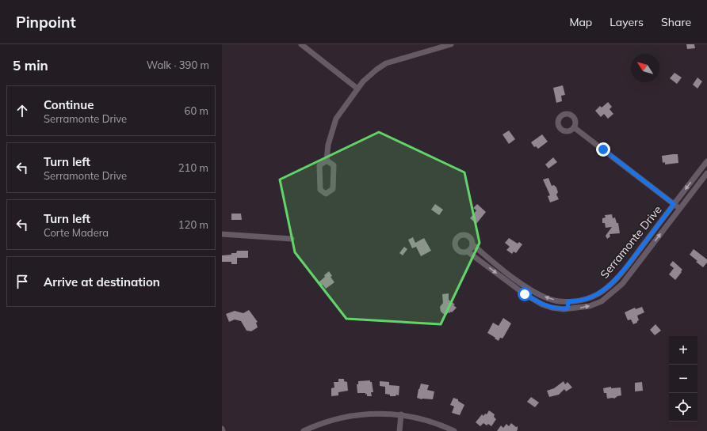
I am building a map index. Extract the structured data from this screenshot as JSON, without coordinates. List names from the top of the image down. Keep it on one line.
{"streets":{"street":["Serramonte Drive"]},"north":"top left","page":{"header":"Pinpoint","nav":["Map","Layers","Share"],"heading":["5 min","Walk · 390 m"],"list":[["Continue","Serramonte Drive","60 m"],["Turn left","Serramonte Drive","210 m"],["Turn left","Corte Madera","120 m"],"Arrive at destination"],"map_buttons":["+","−"]}}
